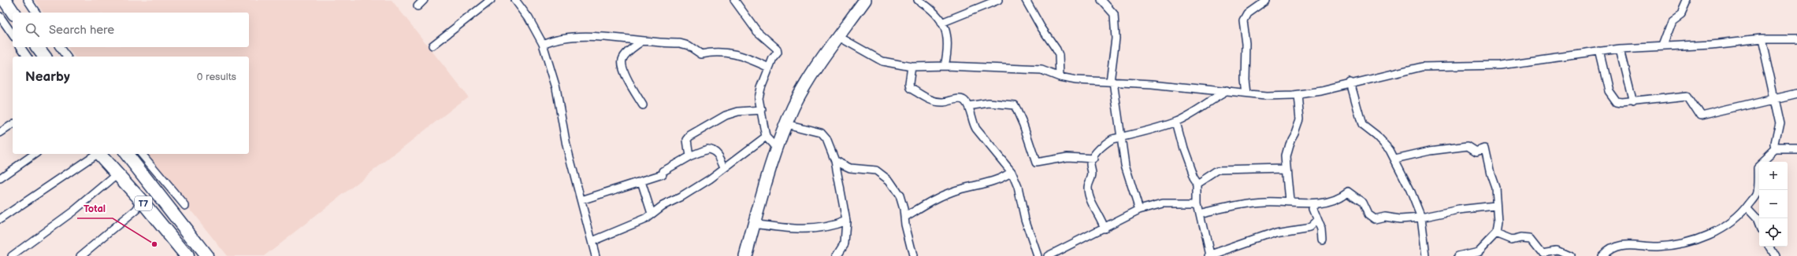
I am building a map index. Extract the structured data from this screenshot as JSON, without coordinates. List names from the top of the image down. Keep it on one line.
{"streets":{"highway":["T7"]},"places":["Total"],"page":{"search":"Search here","heading":["Nearby","0 results"],"map_buttons":["+","−"]}}
